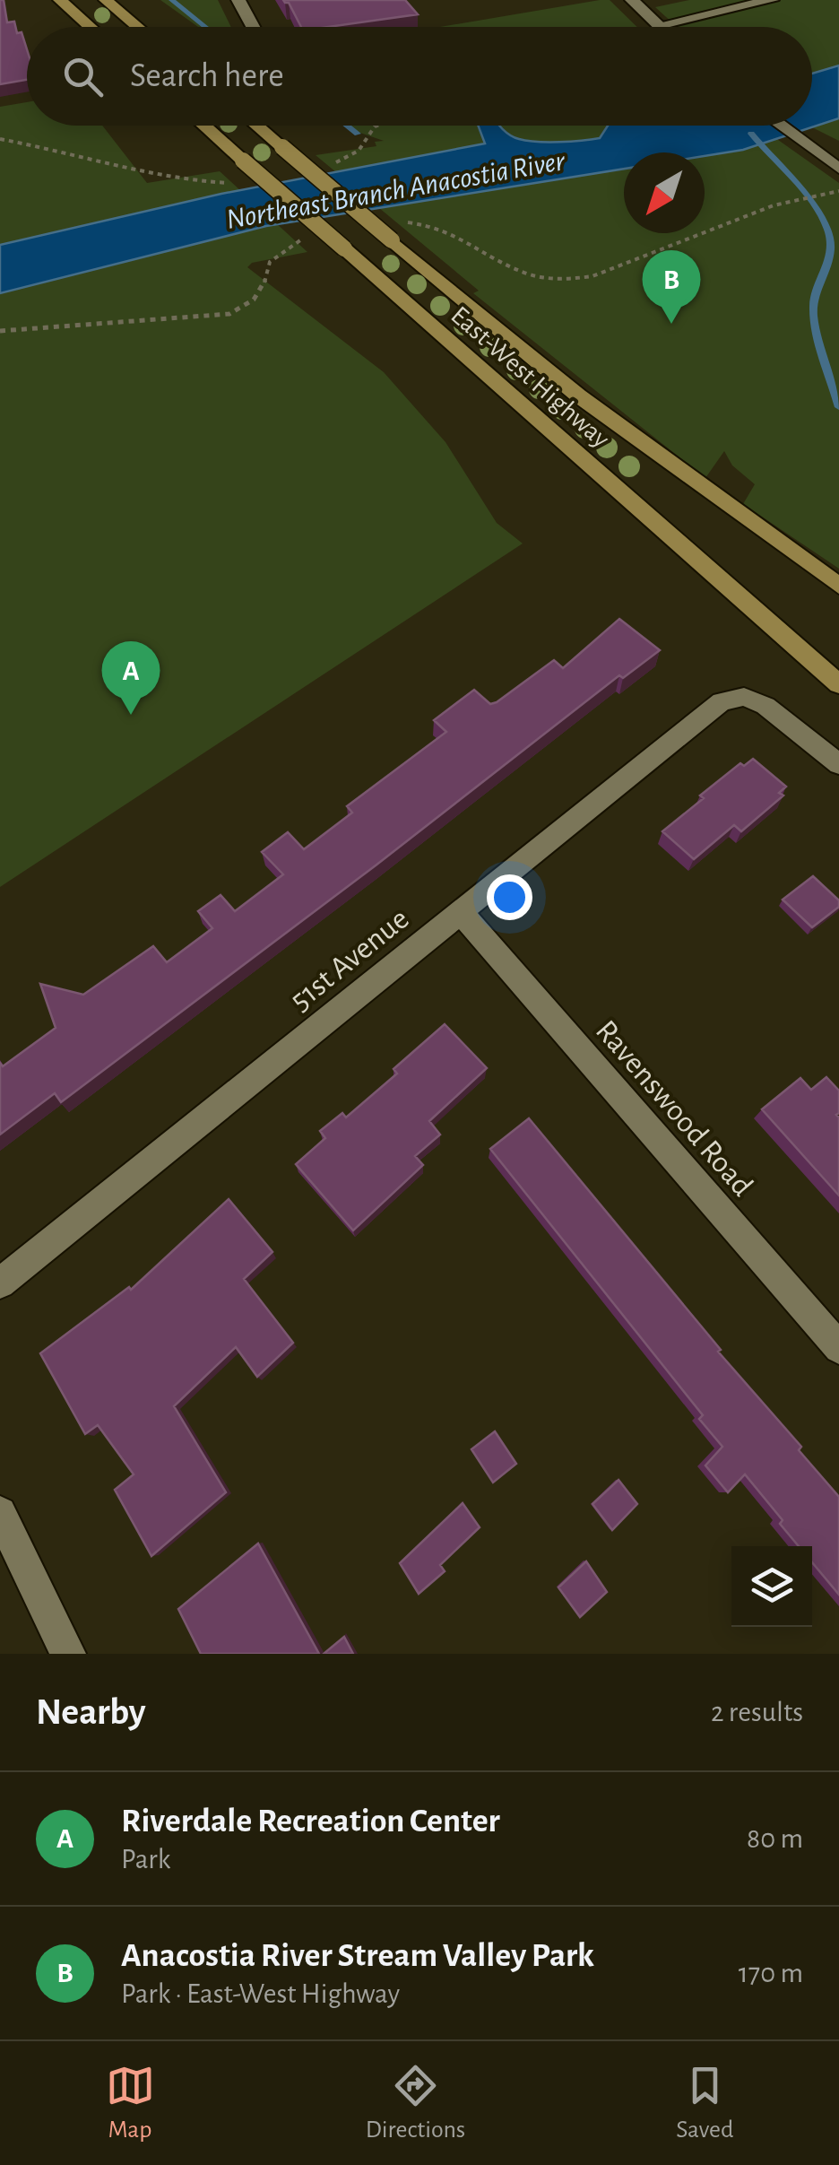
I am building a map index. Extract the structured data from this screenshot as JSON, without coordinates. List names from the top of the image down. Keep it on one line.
{"streets":{"main road":["East-West Highway"],"street":["51st Avenue","Ravenswood Road"]},"crossings":[["51st Avenue","Ravenswood Road"]],"water":["Northeast Branch Anacostia River"],"north":"bottom left","page":{"search":"Search here","pins":["B","A"],"heading":["Nearby","2 results"],"list":[{"mark":"A","name":"Riverdale Recreation Center","note":"Park","value":"80 m"},{"mark":"B","name":"Anacostia River Stream Valley Park","note":"Park · East-West Highway","value":"170 m"}],"nav":["Map","Directions","Saved"]}}
